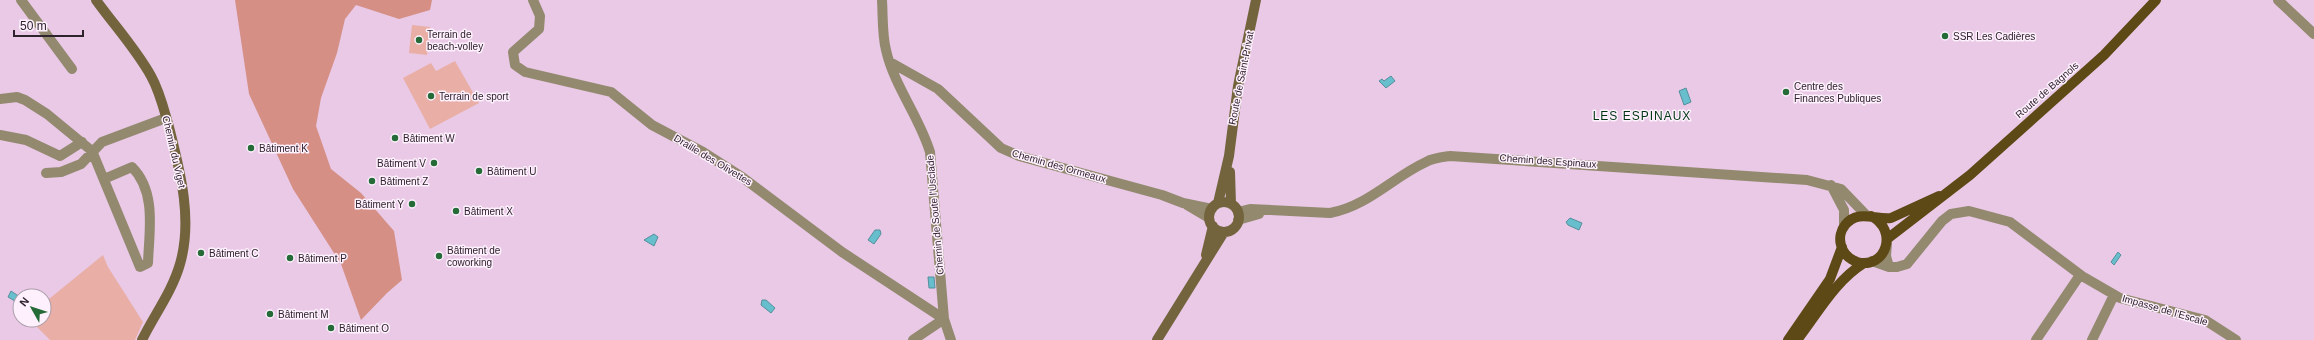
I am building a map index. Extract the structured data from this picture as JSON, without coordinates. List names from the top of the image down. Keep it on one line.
{"streets":{"main road":["Route de Bagnols"],"street":["Route de Saint-Privat","Chemin du Viget","Draille des Olivettes","Chemin des Espinaux","Chemin des Ormeaux","Chemin de Soute l'Usclade","Impasse de l'Escale"]},"crossings":[["Route de Saint-Privat","Chemin des Espinaux"],["Route de Saint-Privat","Chemin des Ormeaux"],["Draille des Olivettes","Chemin de Soute l'Usclade"],["Chemin des Espinaux","Impasse de l'Escale"],["Chemin des Ormeaux","Chemin de Soute l'Usclade"]],"districts":["LES ESPINAUX"],"places":["SSR Les Cadières","Terrain de beach-volley","Centre des Finances Publiques","Terrain de sport","Bâtiment W","Bâtiment K","Bâtiment V","Bâtiment U","Bâtiment Z","Bâtiment Y","Bâtiment X","Bâtiment C","Bâtiment de coworking","Bâtiment P","Bâtiment M","Bâtiment O"],"scale_bar":"50 m","north":"top left"}
